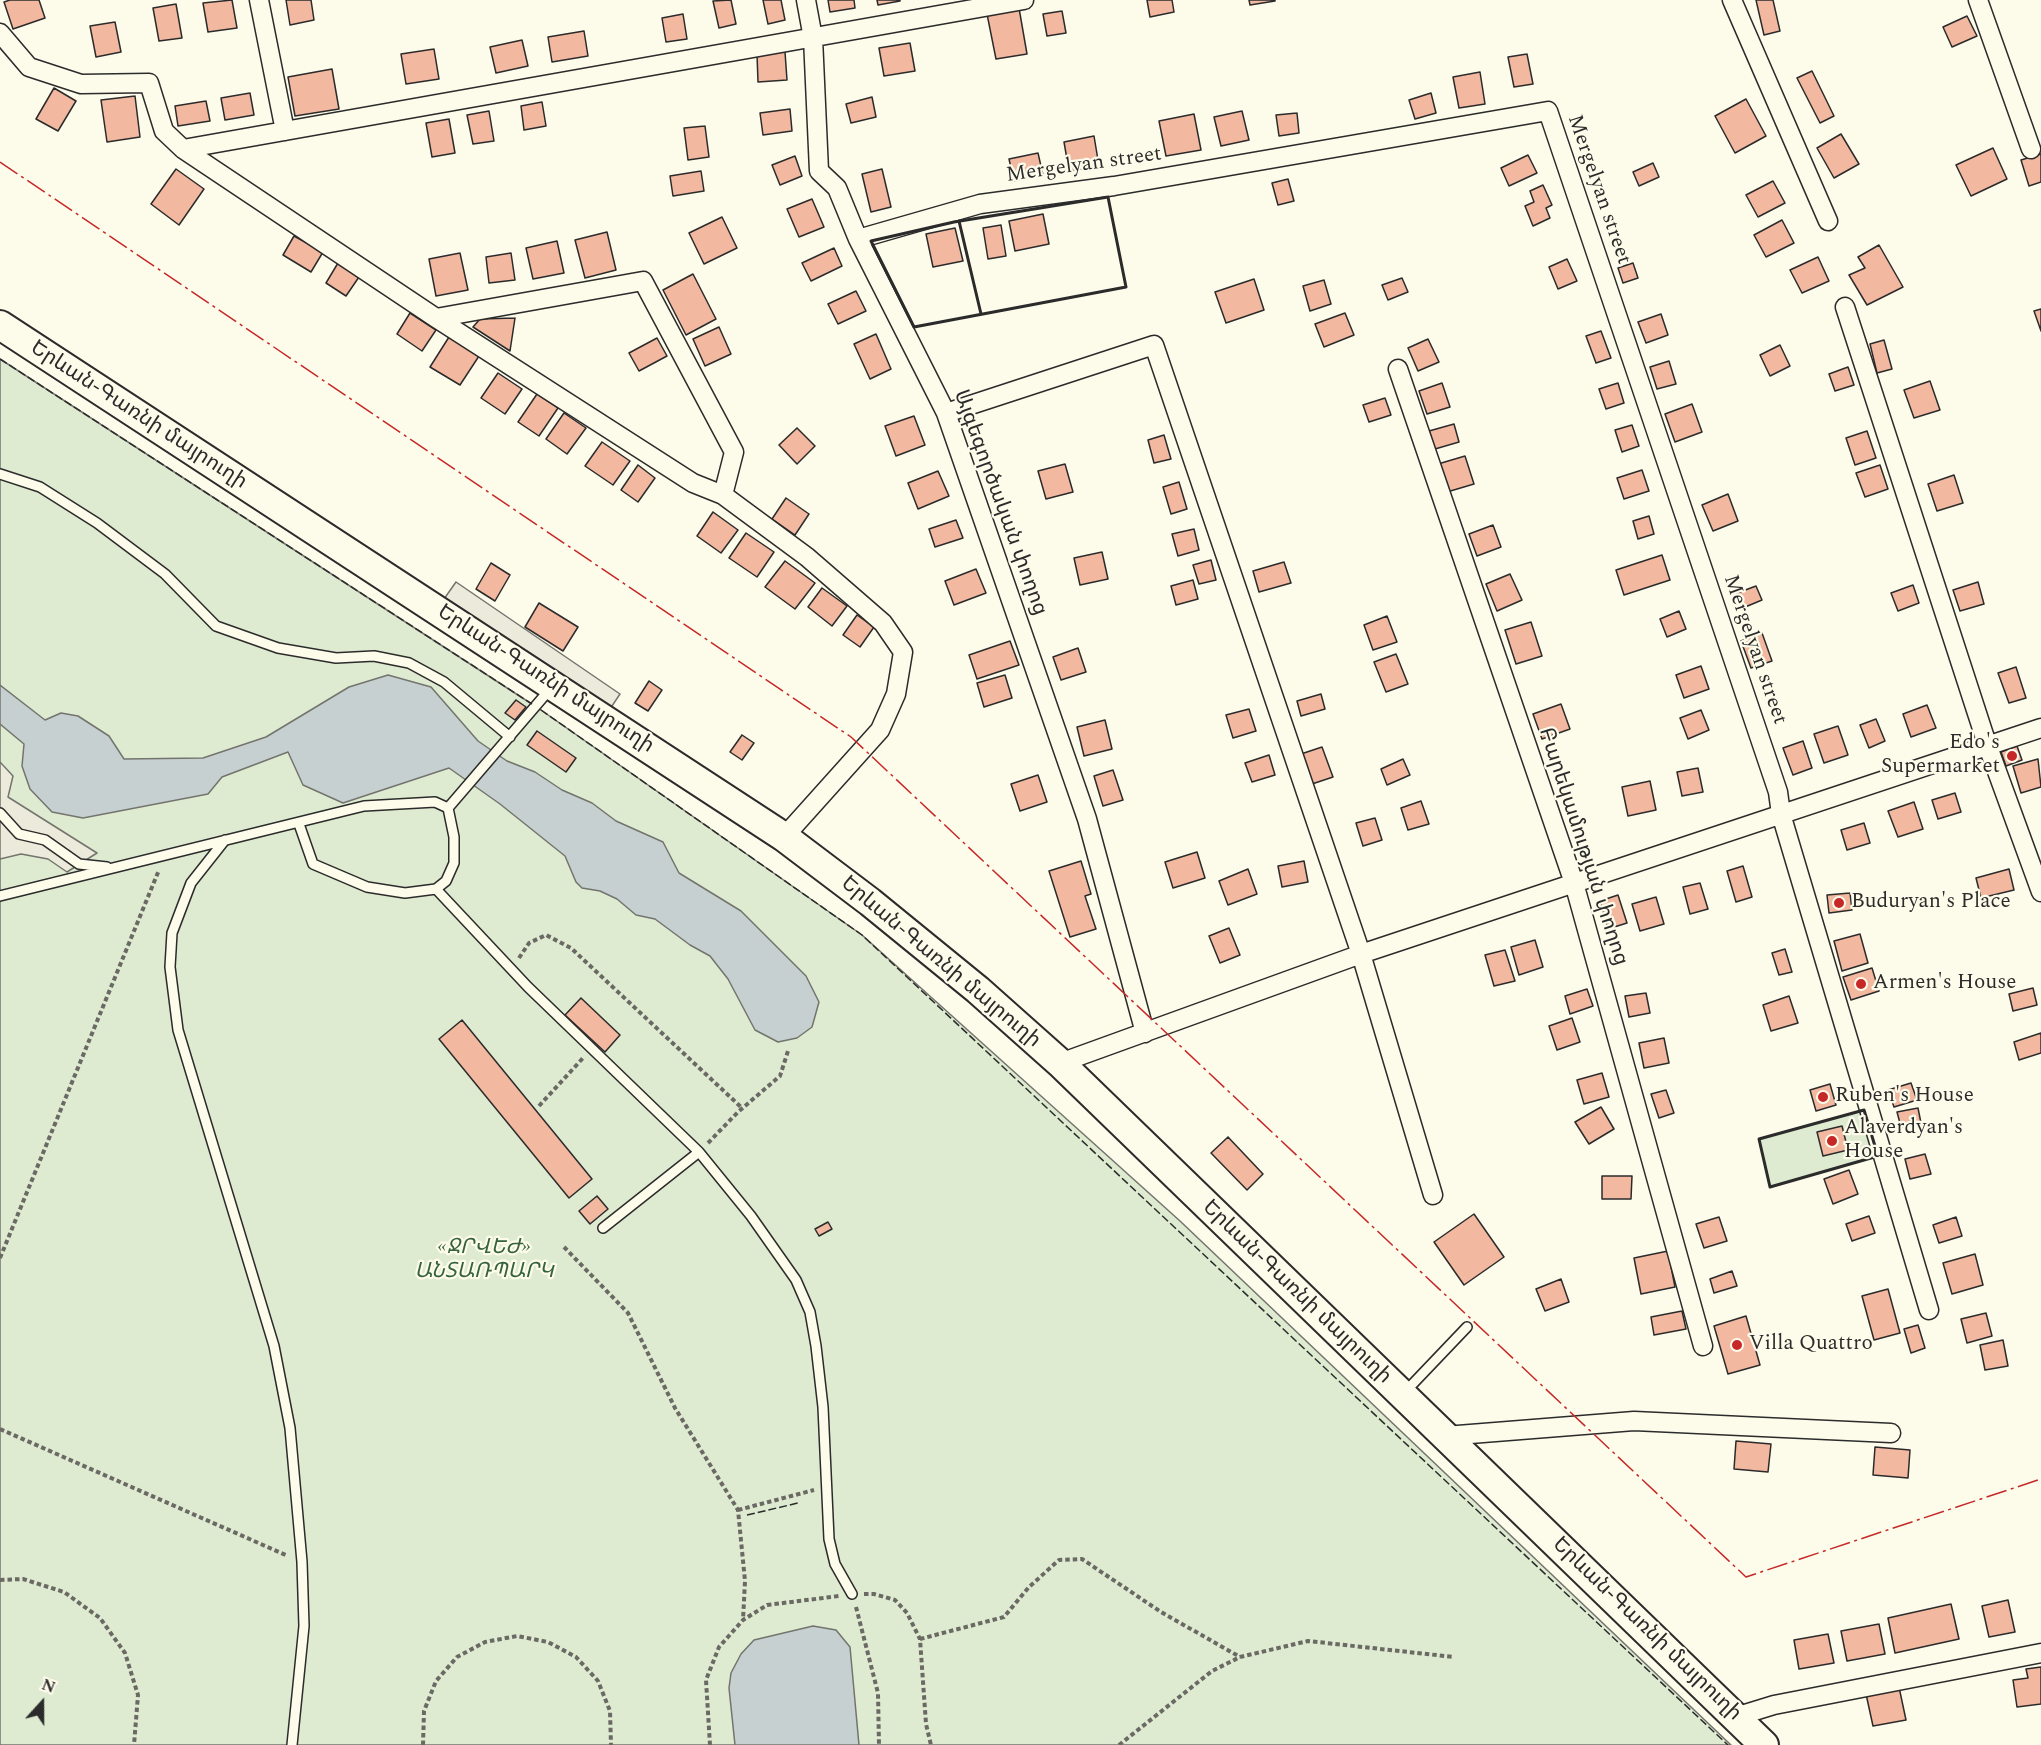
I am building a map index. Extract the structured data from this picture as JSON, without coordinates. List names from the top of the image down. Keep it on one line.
{"streets":{"main road":["Երևան-Գառնի մայրուղի"],"street":["Mergelyan street","Այգեգործական փողոց","Բարեկամության փողոց"]},"crossings":[["Mergelyan street","Այգեգործական փողոց"]],"parks":["«ՋՐՎԵԺ» ԱՆՏԱՌՊԱՐԿ"],"places":["Edo's Supermarket","Buduryan's Place","Armen's House","Ruben's House","Alaverdyan's House","Villa Quattro"],"north":"top"}
